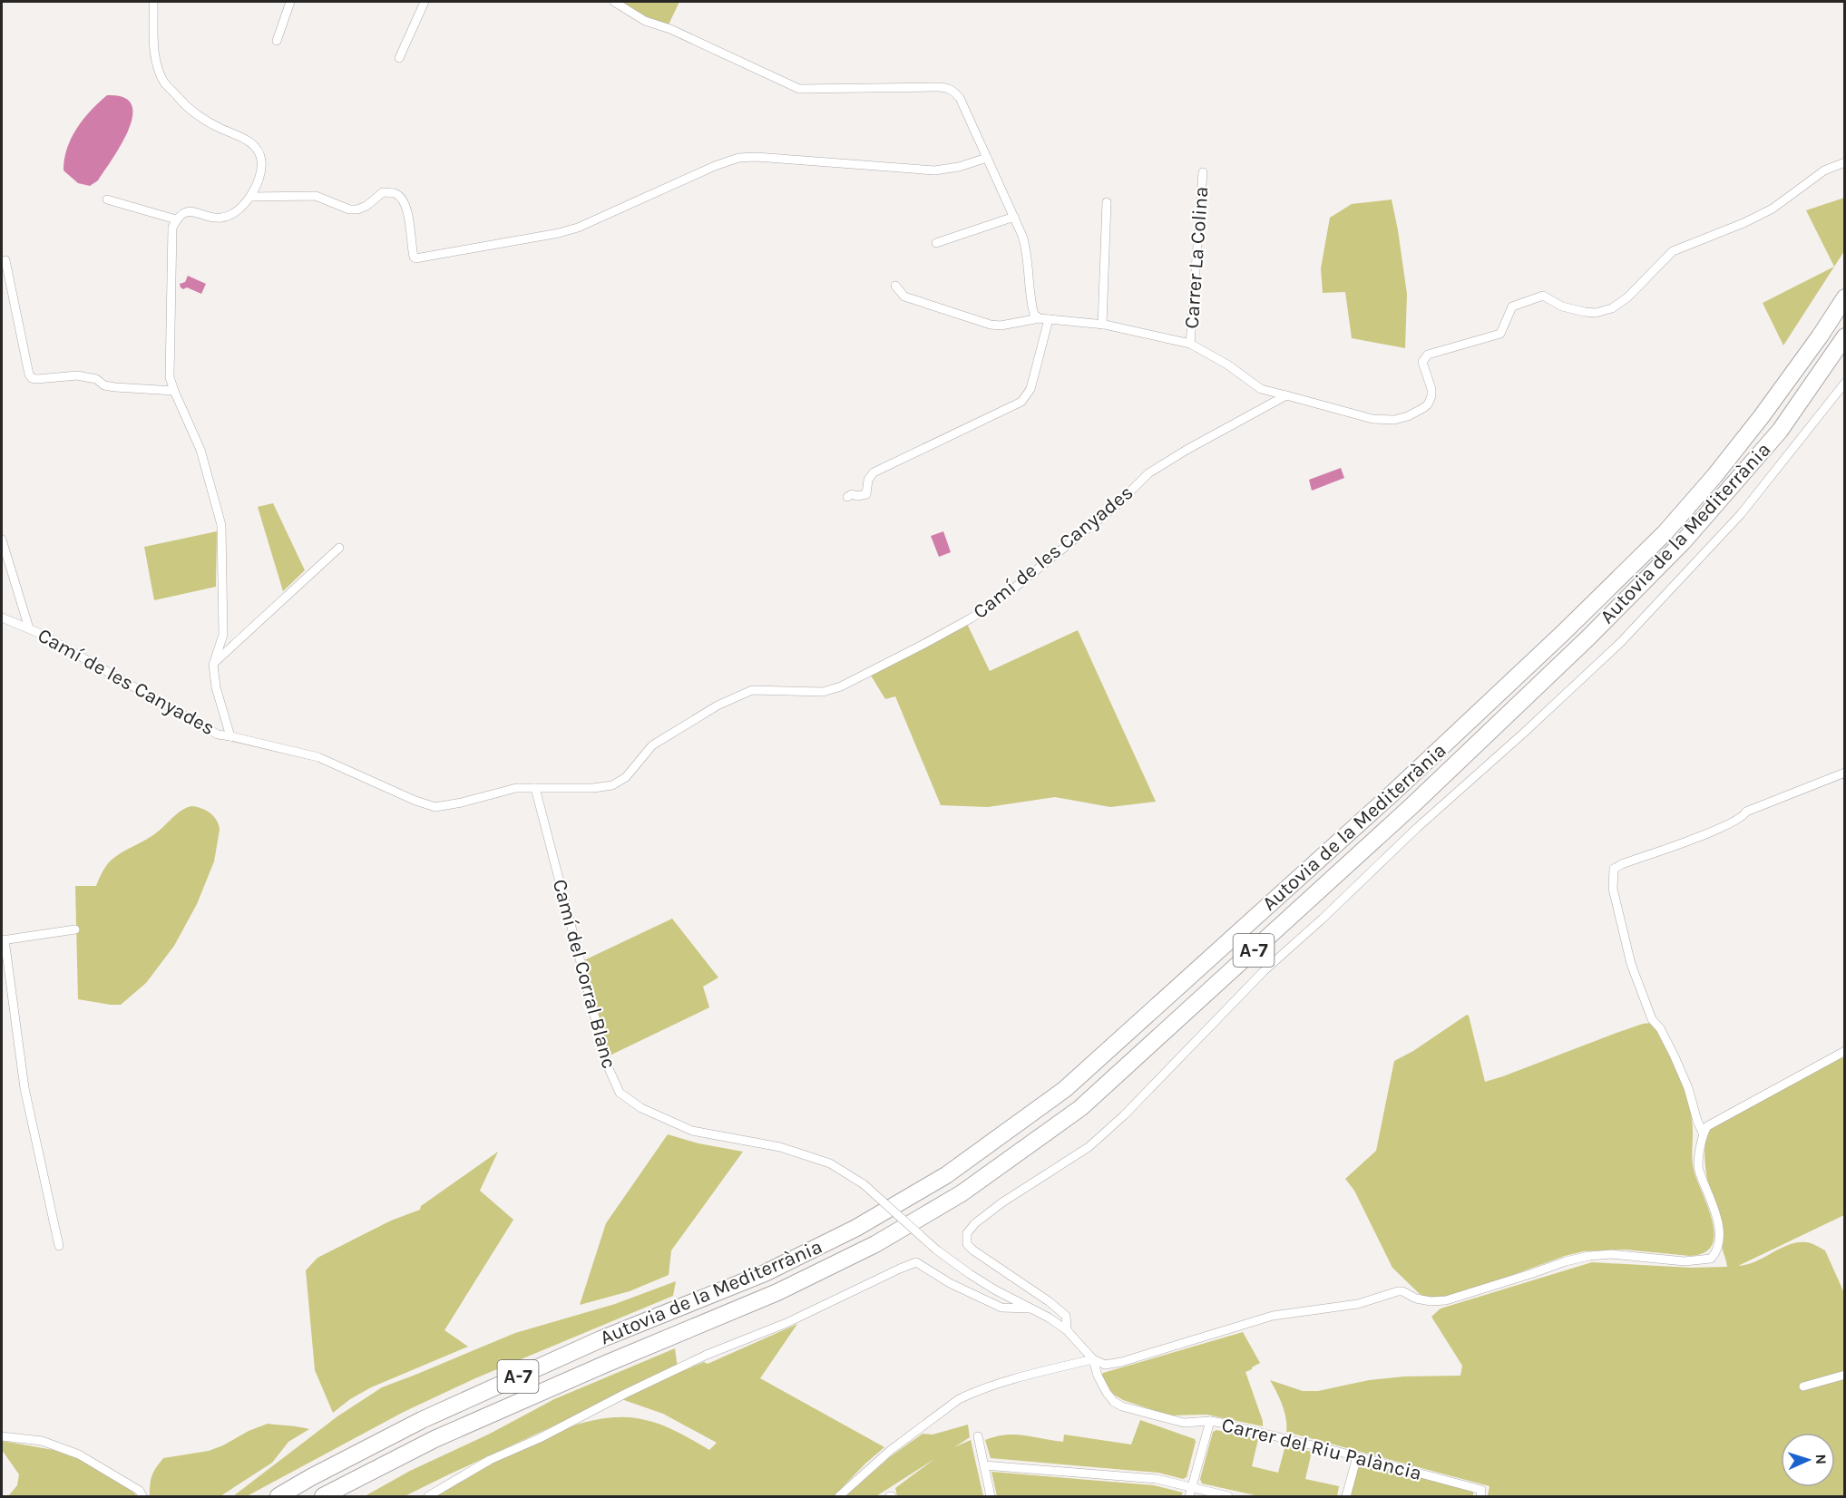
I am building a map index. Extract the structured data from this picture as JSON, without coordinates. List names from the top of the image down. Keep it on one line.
{"streets":{"highway":["Autovia de la Mediterrània","A-7"],"street":["Carrer La Colina","Camí de les Canyades","Camí del Corral Blanc","Carrer del Riu Palància"]},"crossings":[["Camí de les Canyades","Camí del Corral Blanc"]],"north":"right"}
